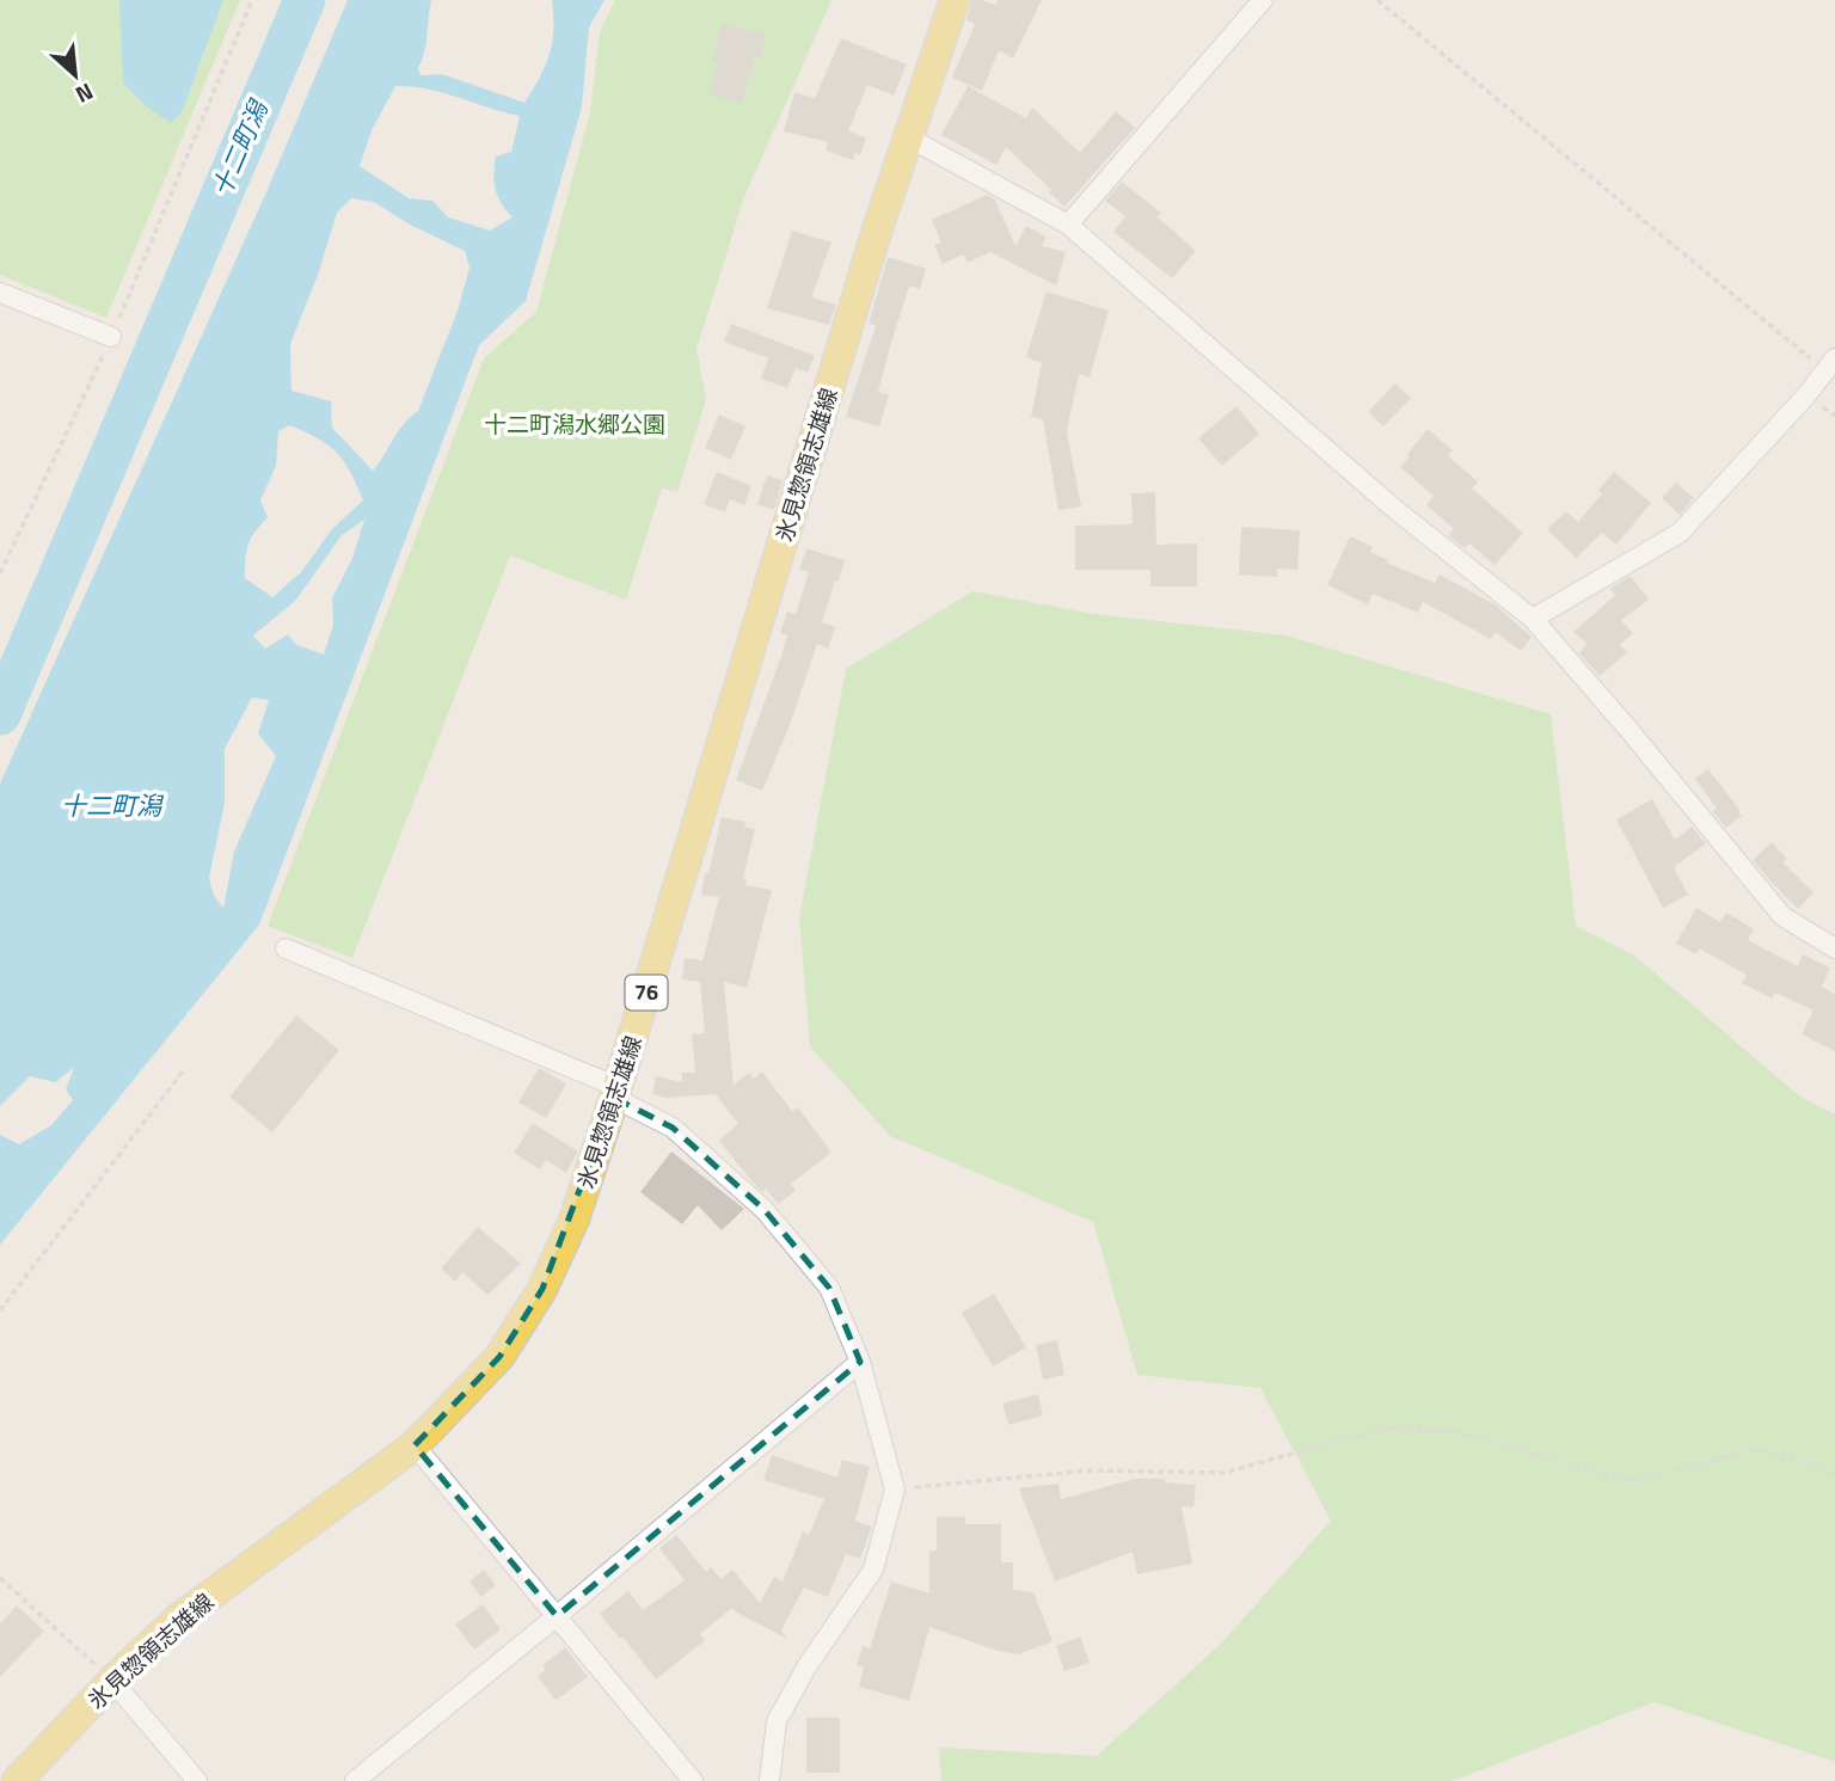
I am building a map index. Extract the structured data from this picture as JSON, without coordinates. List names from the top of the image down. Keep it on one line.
{"streets":{"main road":["氷見惣領志雄線","76"]},"water":["十二町潟"],"parks":["十二町潟水郷公園"],"north":"bottom right"}
